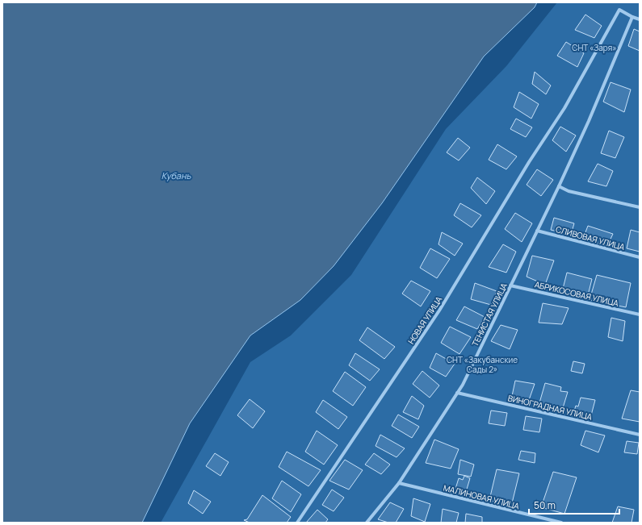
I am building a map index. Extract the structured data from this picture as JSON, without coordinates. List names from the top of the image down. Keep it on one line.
{"streets":{"street":["СЛИВОВАЯ УЛИЦА","АБРИКОСОВАЯ УЛИЦА","ТЕНИСТАЯ УЛИЦА","НОВАЯ УЛИЦА","ВИНОГРАДНАЯ УЛИЦА","МАЛИНОВАЯ УЛИЦА"]},"crossings":[["СЛИВОВАЯ УЛИЦА","ТЕНИСТАЯ УЛИЦА"],["АБРИКОСОВАЯ УЛИЦА","ТЕНИСТАЯ УЛИЦА"],["ТЕНИСТАЯ УЛИЦА","НОВАЯ УЛИЦА"],["ТЕНИСТАЯ УЛИЦА","ВИНОГРАДНАЯ УЛИЦА"],["ТЕНИСТАЯ УЛИЦА","МАЛИНОВАЯ УЛИЦА"]],"water":["Кубань"],"parks":["СНТ «Заря»","СНТ «Закубанские Сады 2»"],"scale_bar":"50 m"}
